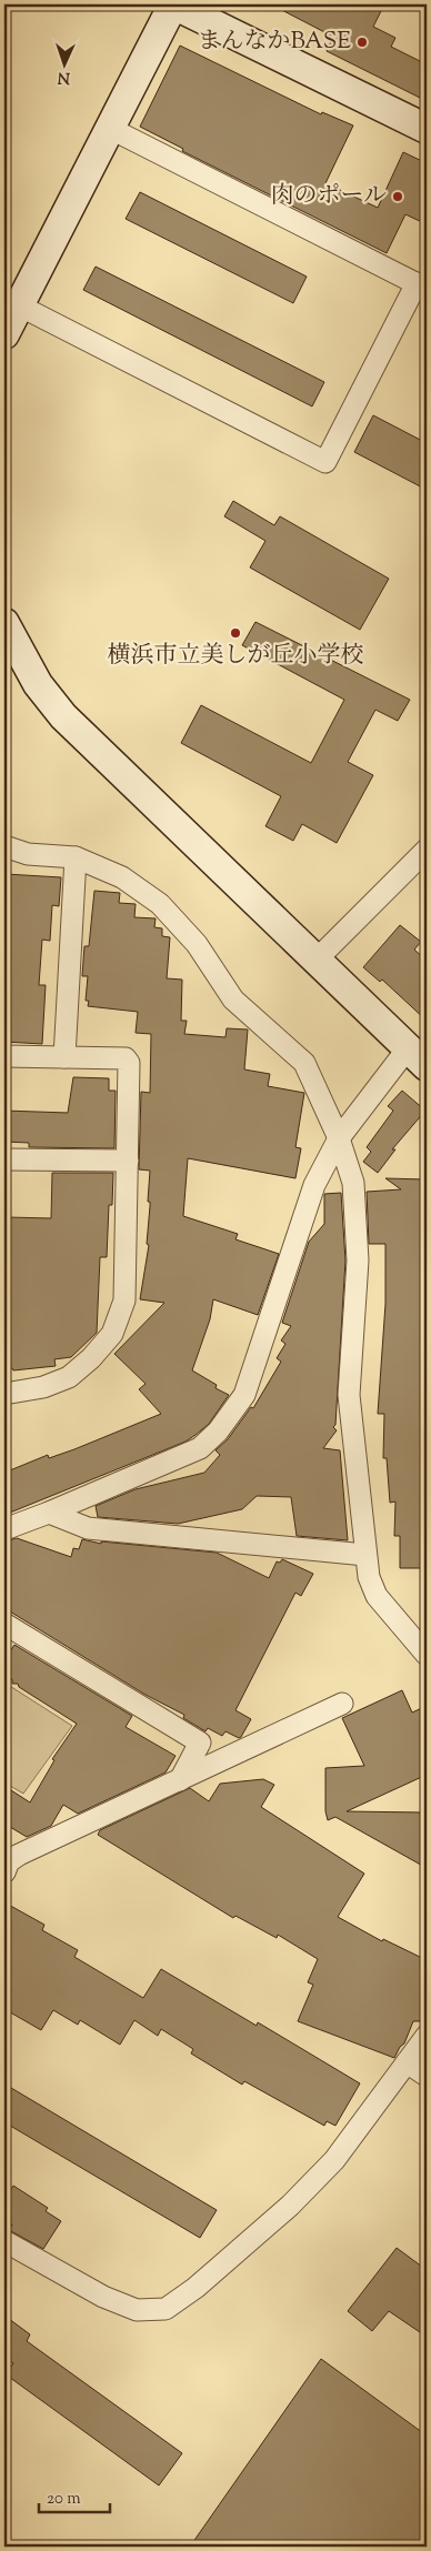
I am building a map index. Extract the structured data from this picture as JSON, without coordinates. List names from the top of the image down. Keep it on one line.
{"places":["まんなかBASE","肉のポール","横浜市立美しが丘小学校"],"scale_bar":"20 m","north":"bottom"}
